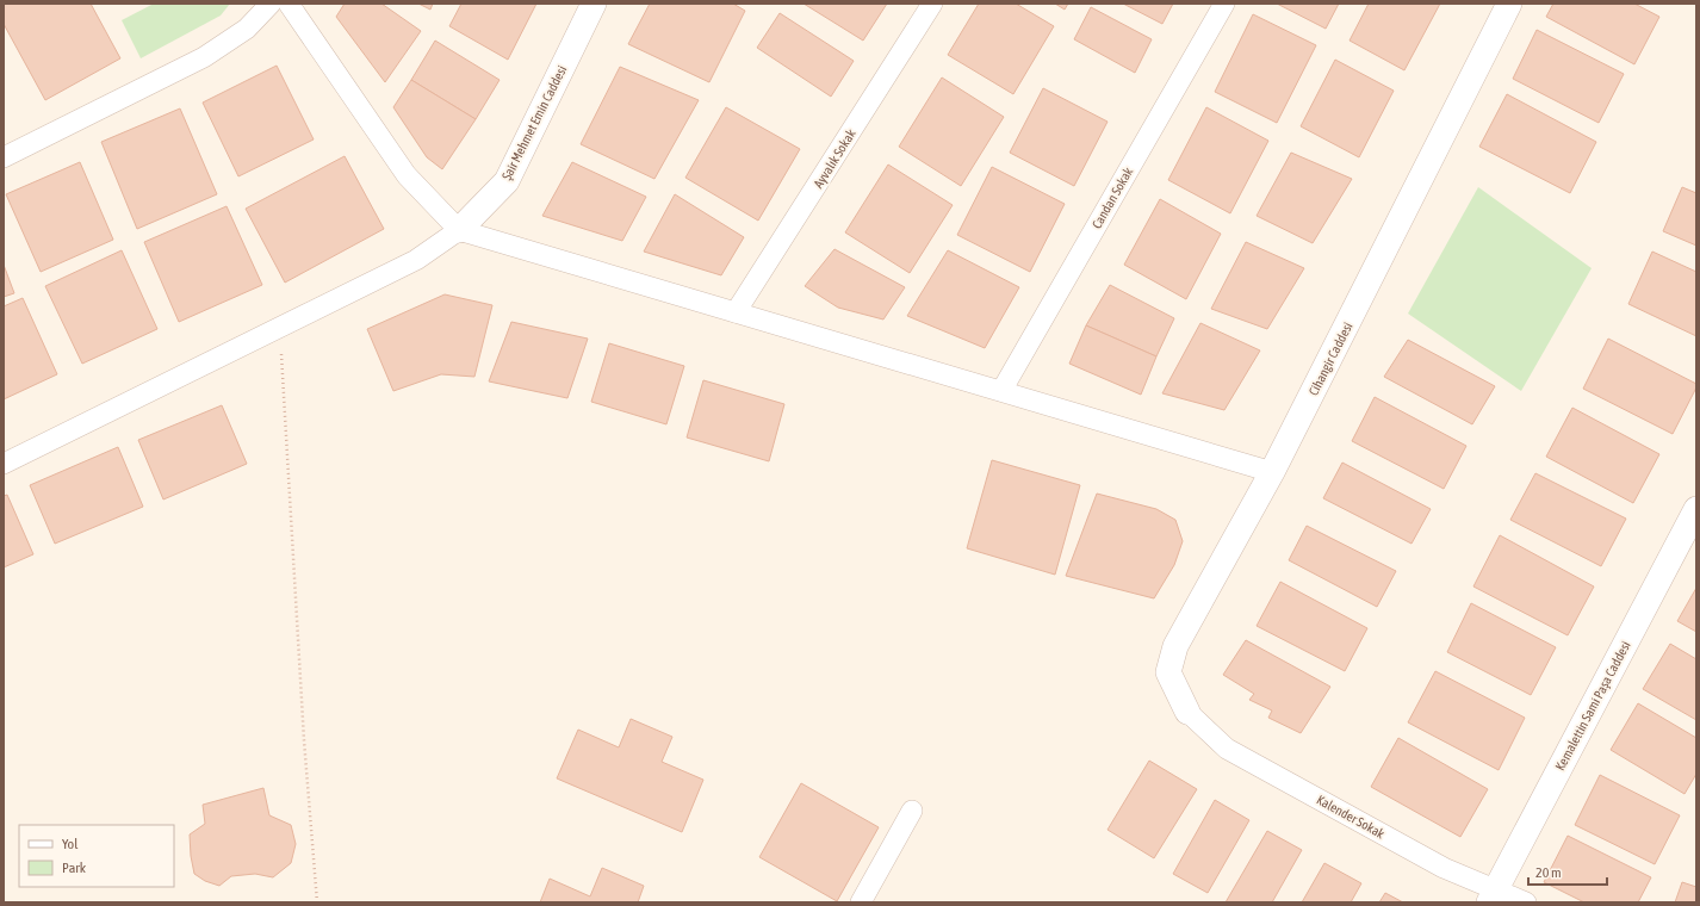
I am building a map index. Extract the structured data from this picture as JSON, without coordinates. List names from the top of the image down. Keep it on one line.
{"streets":{"street":["Şair Mehmet Emin Caddesi","Ayvalık Sokak","Candan Sokak","Cihangir Caddesi","Kemalettin Sami Paşa Caddesi","Kalender Sokak"]},"crossings":[["Cihangir Caddesi","Kalender Sokak"],["Kemalettin Sami Paşa Caddesi","Kalender Sokak"]],"legend":["Yol","Park"],"scale_bar":"20 m"}
